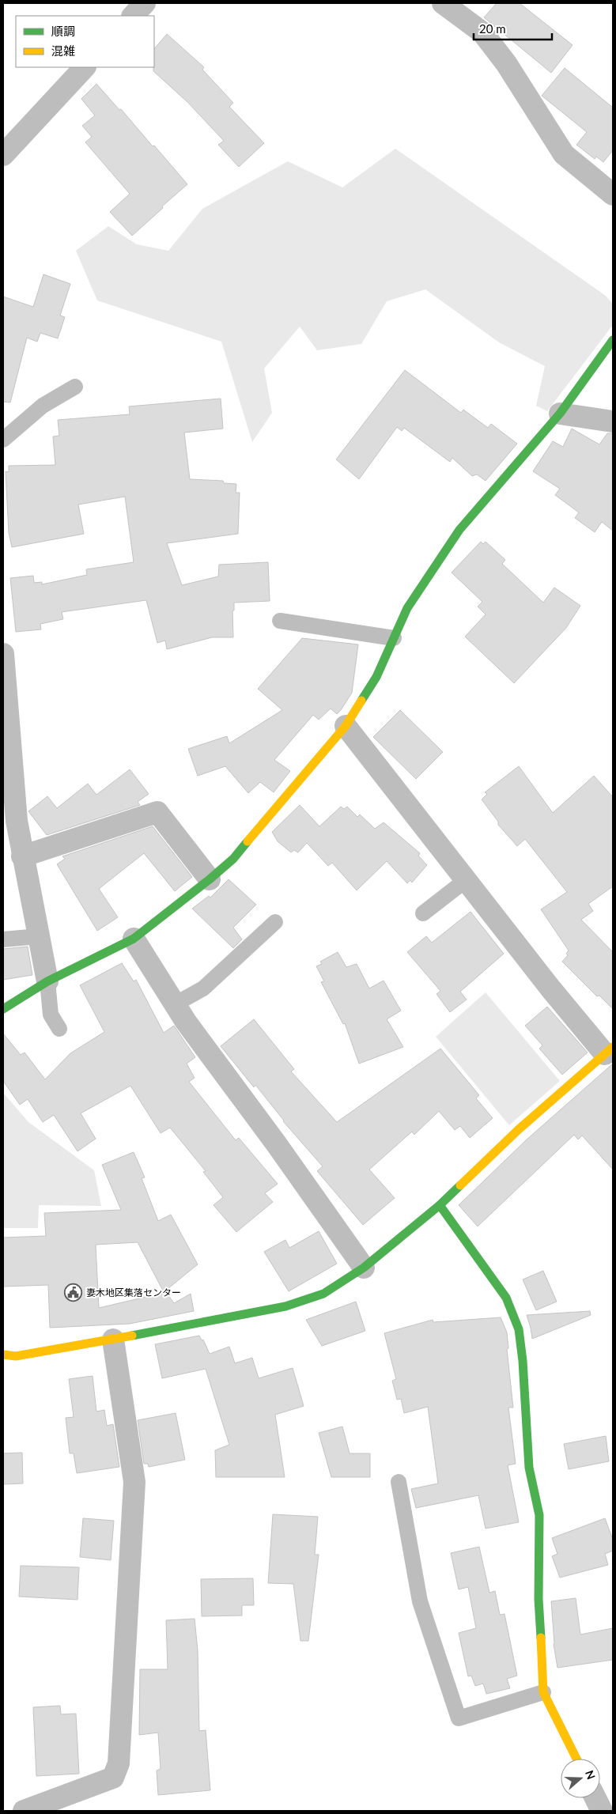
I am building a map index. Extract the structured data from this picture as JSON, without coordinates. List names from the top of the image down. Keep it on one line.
{"places":{"public building":["妻木地区集落センター"]},"legend":["順調","混雑"],"scale_bar":"20 m","north":"right"}
